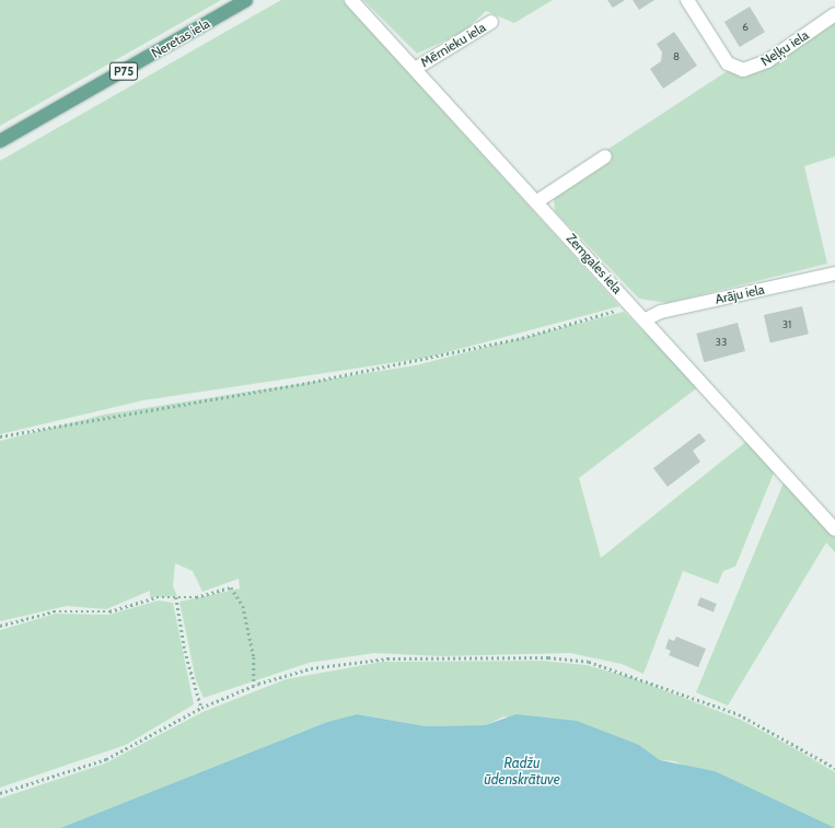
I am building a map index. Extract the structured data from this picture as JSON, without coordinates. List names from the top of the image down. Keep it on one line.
{"streets":{"main road":["Neretas iela","P75"],"street":["Mērnieku iela","Neļķu iela","Zemgales iela","Arāju iela"]},"crossings":[["Mērnieku iela","Zemgales iela"],["Zemgales iela","Arāju iela"]],"water":["Radžu ūdenskrātuve"],"house_numbers":["6","8","31","33"]}
